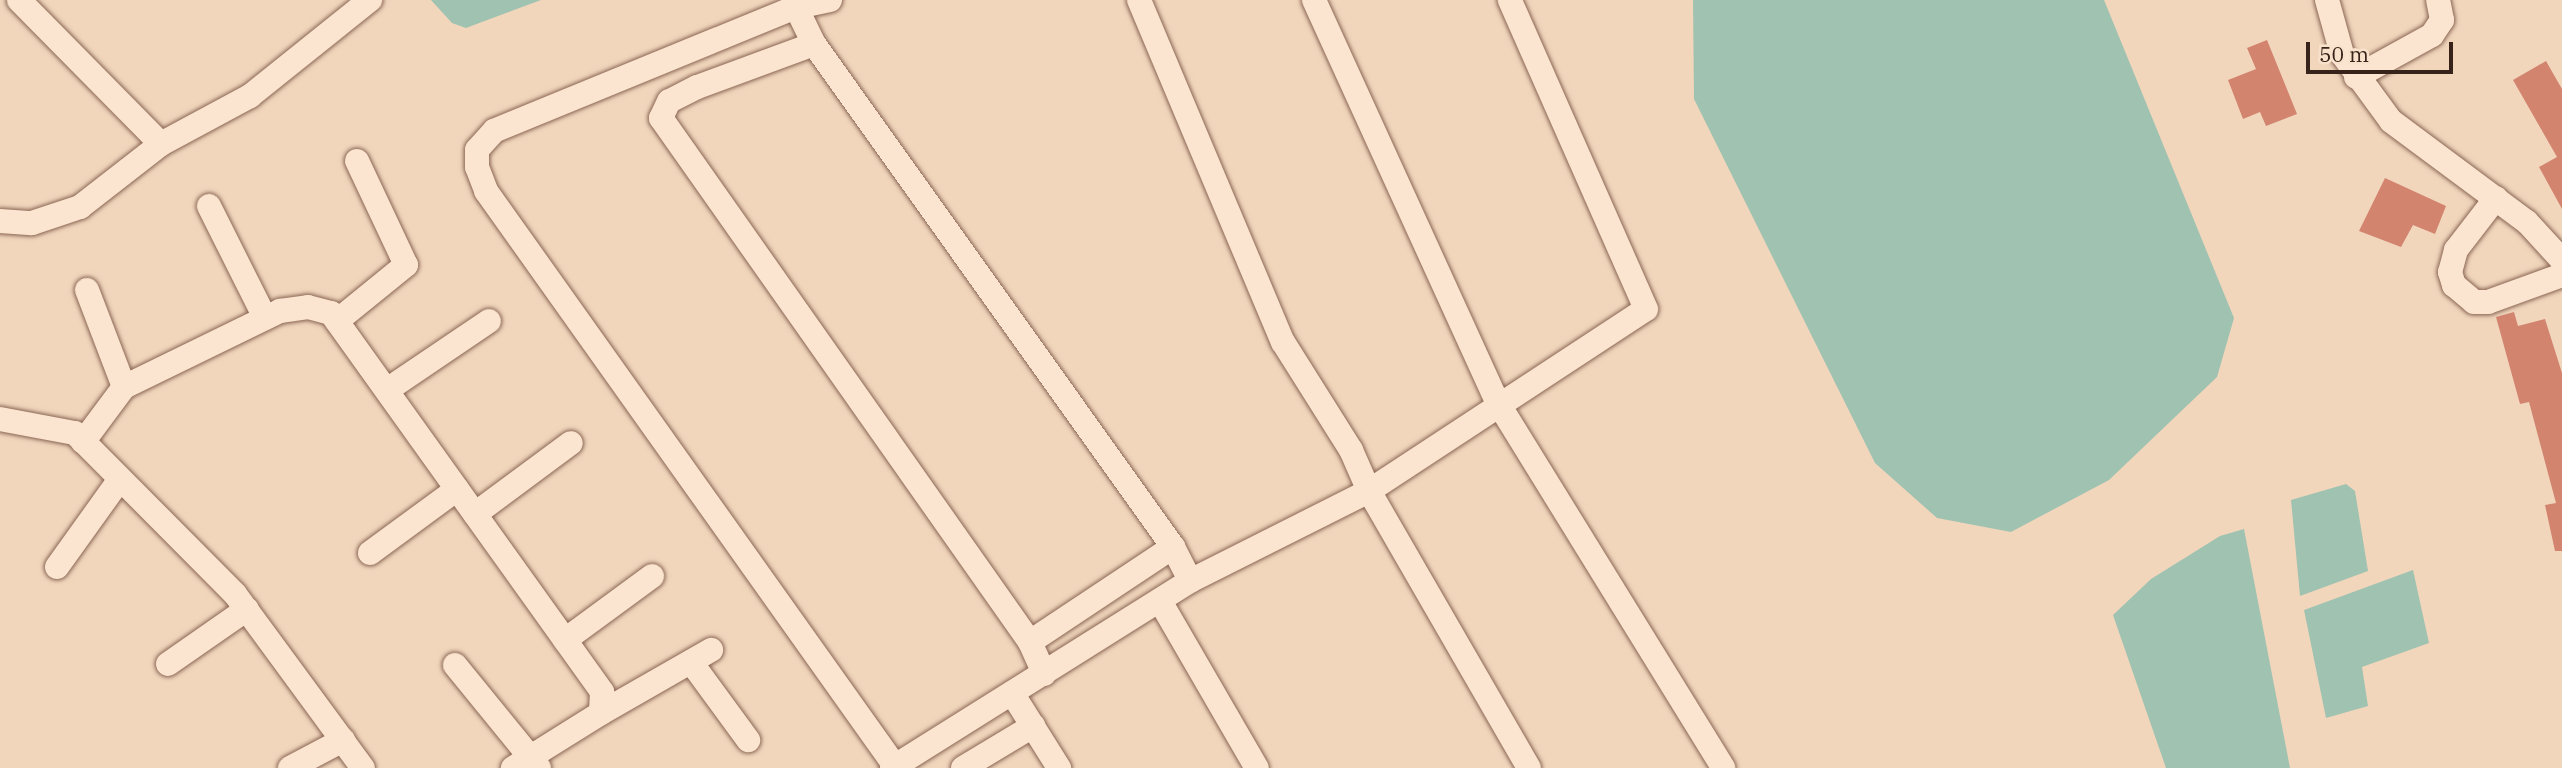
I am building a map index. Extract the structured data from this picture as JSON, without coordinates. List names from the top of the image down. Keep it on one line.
{"scale_bar":"50 m"}
